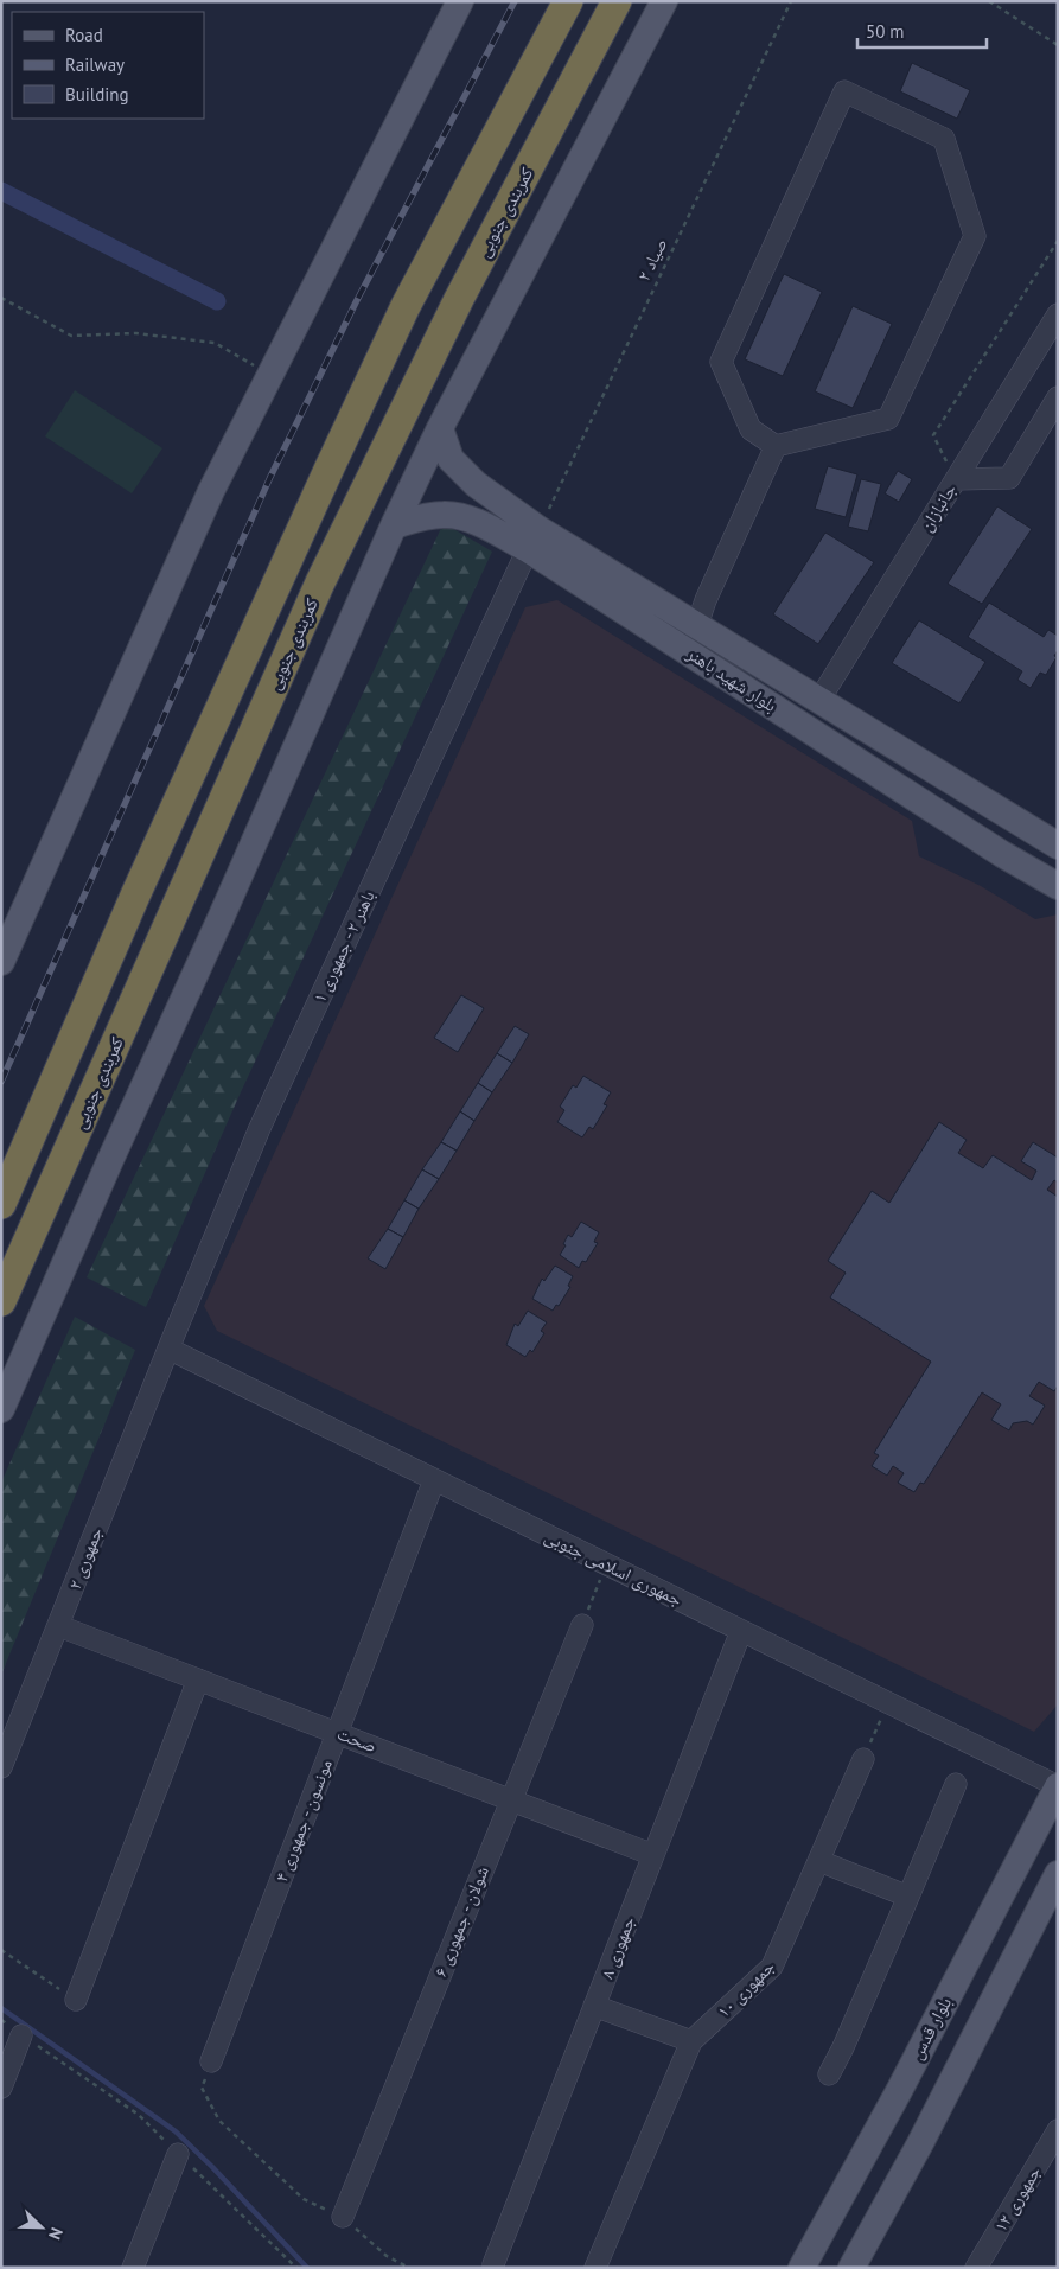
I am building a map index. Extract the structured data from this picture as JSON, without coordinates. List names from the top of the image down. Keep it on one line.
{"streets":{"highway":["کمربندی جنوبی"],"main road":["بلوار شهید باهنر","بلوار قدس"],"street":["جانبازان","باهنر ۲ - جمهوری ۱","جمهوری ۲","جمهوری اسلامی جنوبی","صحت","مونسون - جمهوری ۴","شولان - جمهوری ۶","جمهوری ۸","جمهوری ۱۰","جمهوری ۱۲"],"path":["صیاد ۲"]},"crossings":[["صیاد ۲","بلوار شهید باهنر"],["صیاد ۲","باهنر ۲ - جمهوری ۱"],["جانبازان","بلوار شهید باهنر"],["بلوار شهید باهنر","باهنر ۲ - جمهوری ۱"],["باهنر ۲ - جمهوری ۱","جمهوری ۲"],["باهنر ۲ - جمهوری ۱","جمهوری اسلامی جنوبی"],["جمهوری ۲","جمهوری اسلامی جنوبی"],["جمهوری ۲","صحت"],["جمهوری اسلامی جنوبی","مونسون - جمهوری ۴"],["جمهوری اسلامی جنوبی","جمهوری ۸"],["جمهوری اسلامی جنوبی","بلوار قدس"],["صحت","مونسون - جمهوری ۴"],["صحت","شولان - جمهوری ۶"],["صحت","جمهوری ۸"]],"legend":["Road","Railway","Building"],"scale_bar":"50 m","north":"bottom right"}
